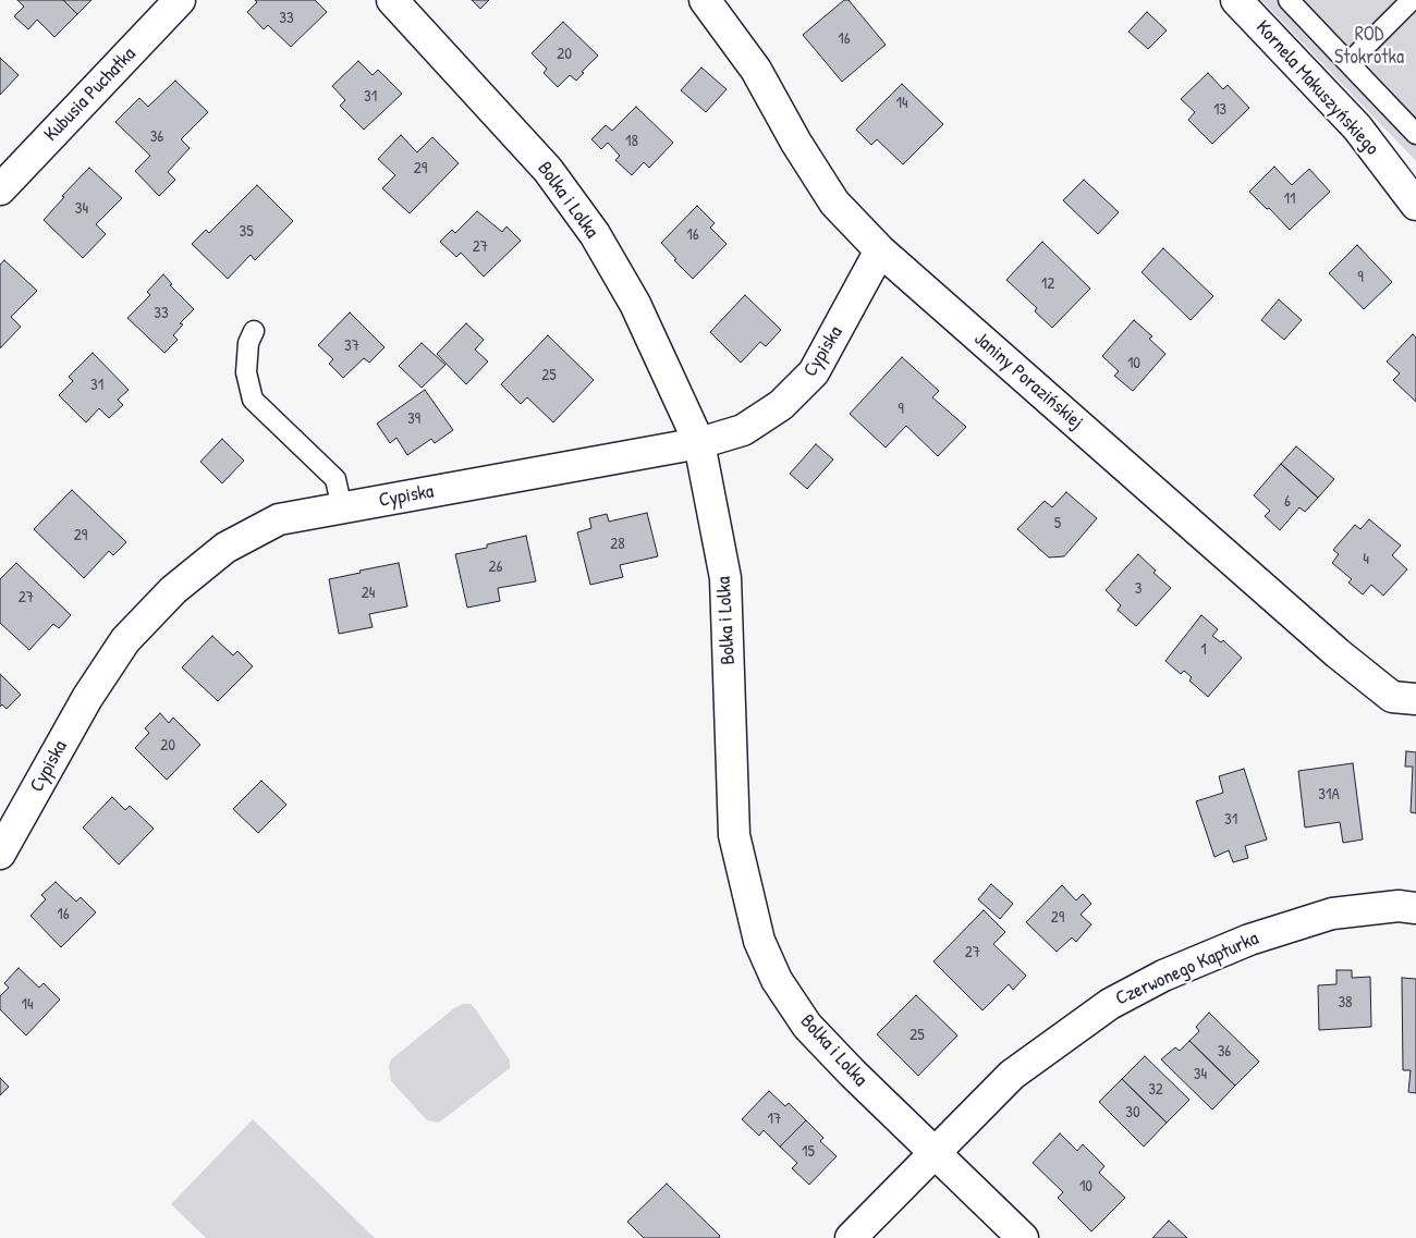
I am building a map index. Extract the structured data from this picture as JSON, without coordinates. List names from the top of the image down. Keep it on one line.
{"streets":{"street":["Kornela Makuszyńskiego","Kubusia Puchatka","Bolka i Lolka","Cypiska","Janiny Porazińskiej","Czerwonego Kapturka"]},"crossings":[["Bolka i Lolka","Cypiska"],["Bolka i Lolka","Czerwonego Kapturka"],["Cypiska","Janiny Porazińskiej"]],"parks":["ROD Stokrotka"],"house_numbers":["33","16","20","31","14","13","36","18","29","11","34","35","16","27","9","12","33","37","10","25","31","9","39","6","5","29","28","4","26","3","24","27","1","20","31A","31","16","29","27","38","14","25","36","34","32","30","17","15","10"]}
